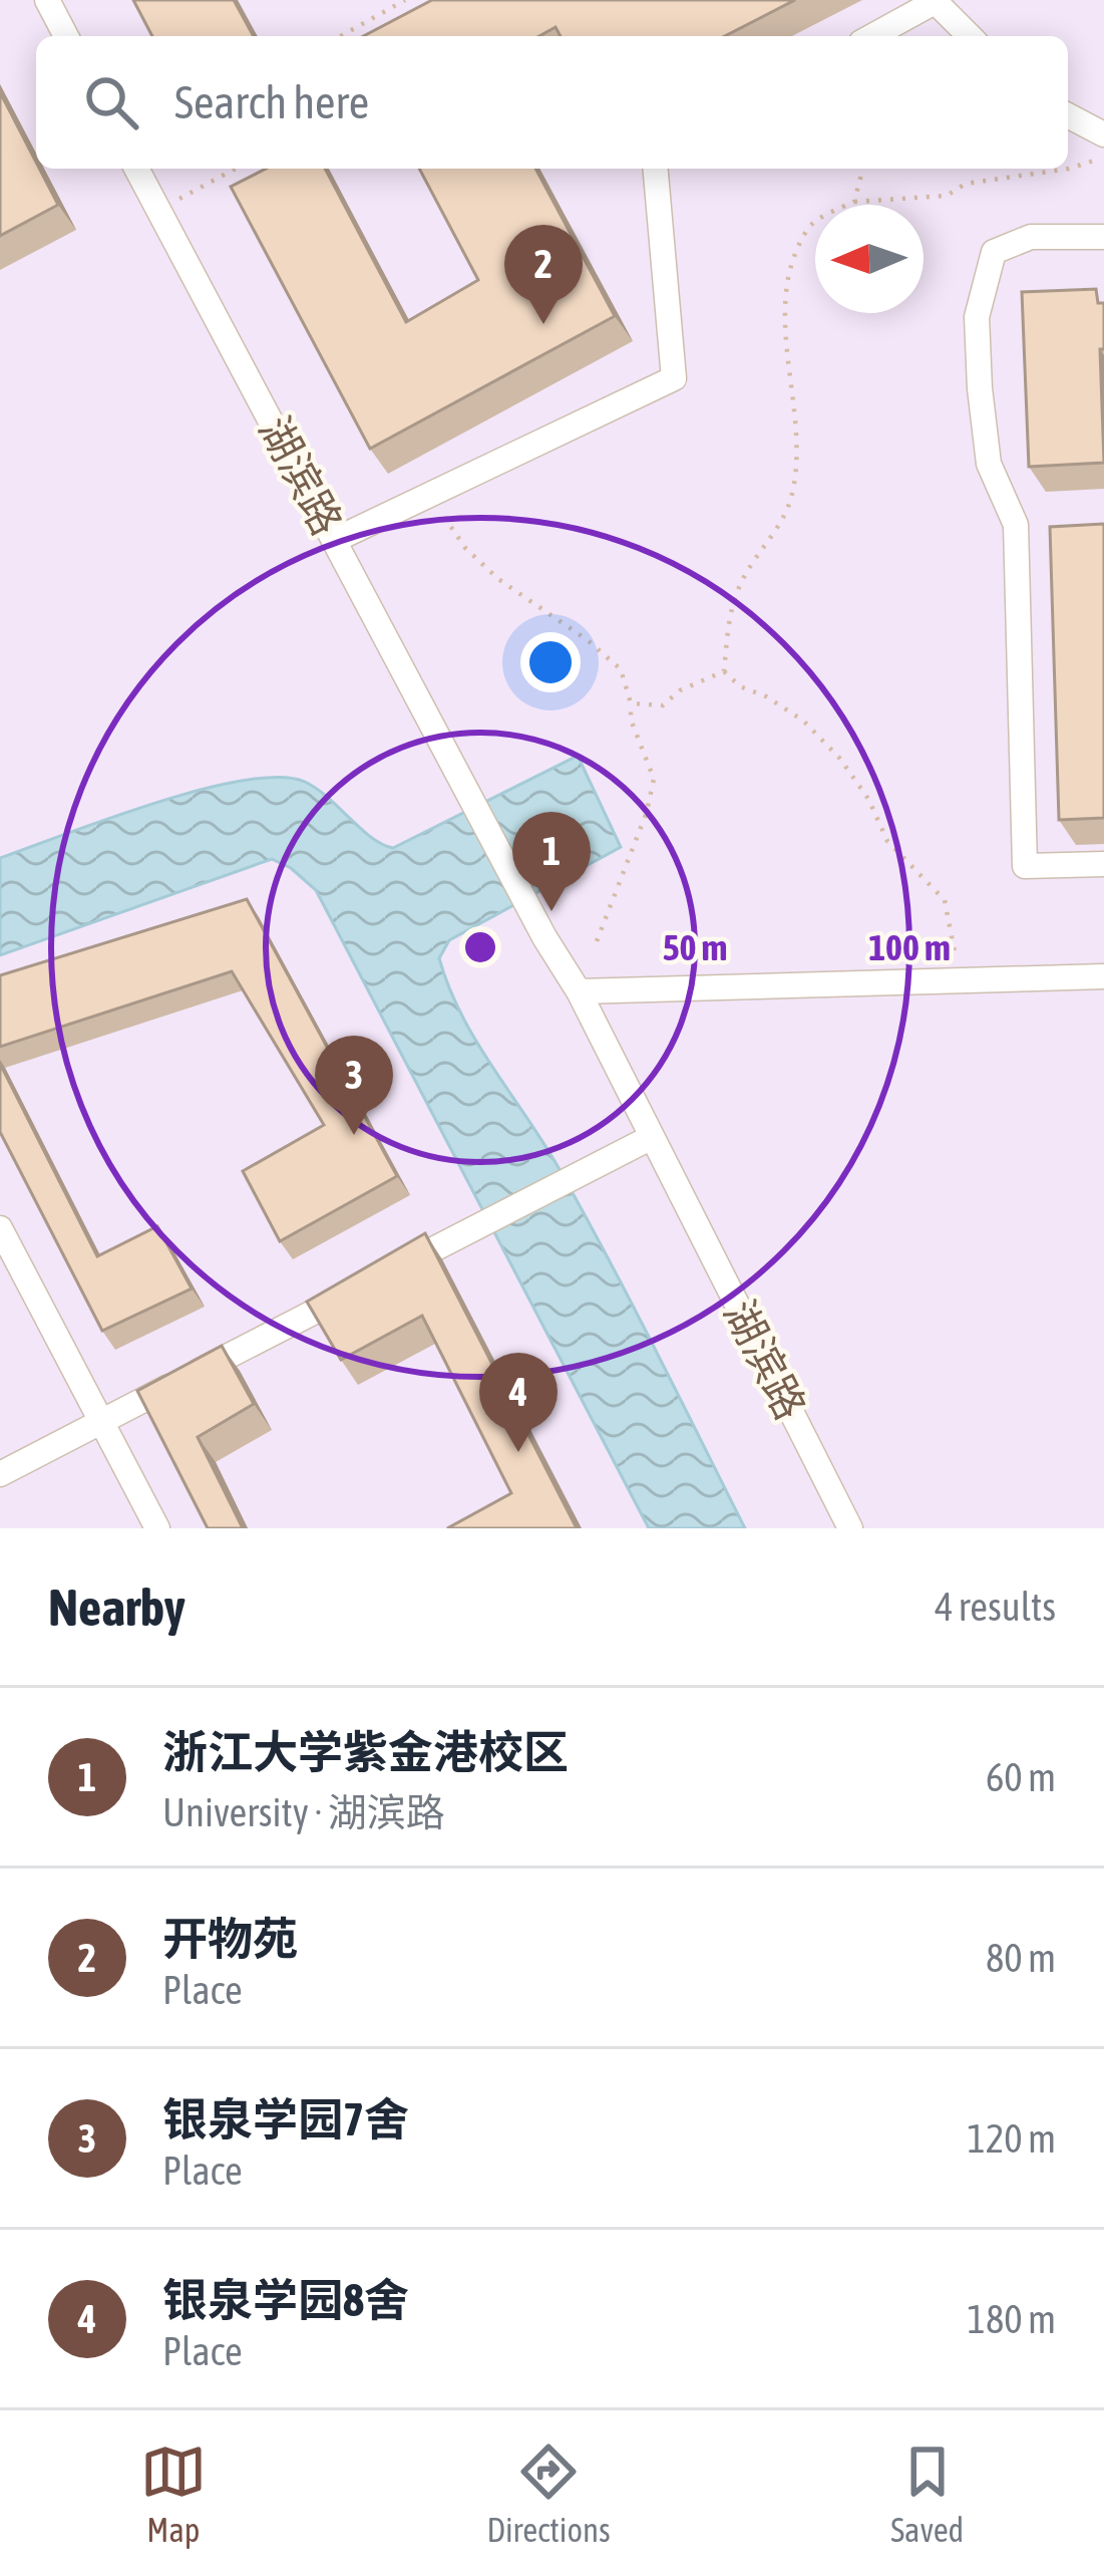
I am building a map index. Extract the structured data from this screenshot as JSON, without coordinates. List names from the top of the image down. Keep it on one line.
{"streets":{"street":["湖滨路"]},"north":"left","page":{"search":"Search here","pins":["2","1","3","4"],"heading":["Nearby","4 results"],"list":[{"mark":"1","name":"浙江大学紫金港校区","note":"University · 湖滨路","value":"60 m"},{"mark":"2","name":"开物苑","note":"Place","value":"80 m"},{"mark":"3","name":"银泉学园7舍","note":"Place","value":"120 m"},{"mark":"4","name":"银泉学园8舍","note":"Place","value":"180 m"}],"nav":["Map","Directions","Saved"]},"rings":["50 m","100 m"]}
